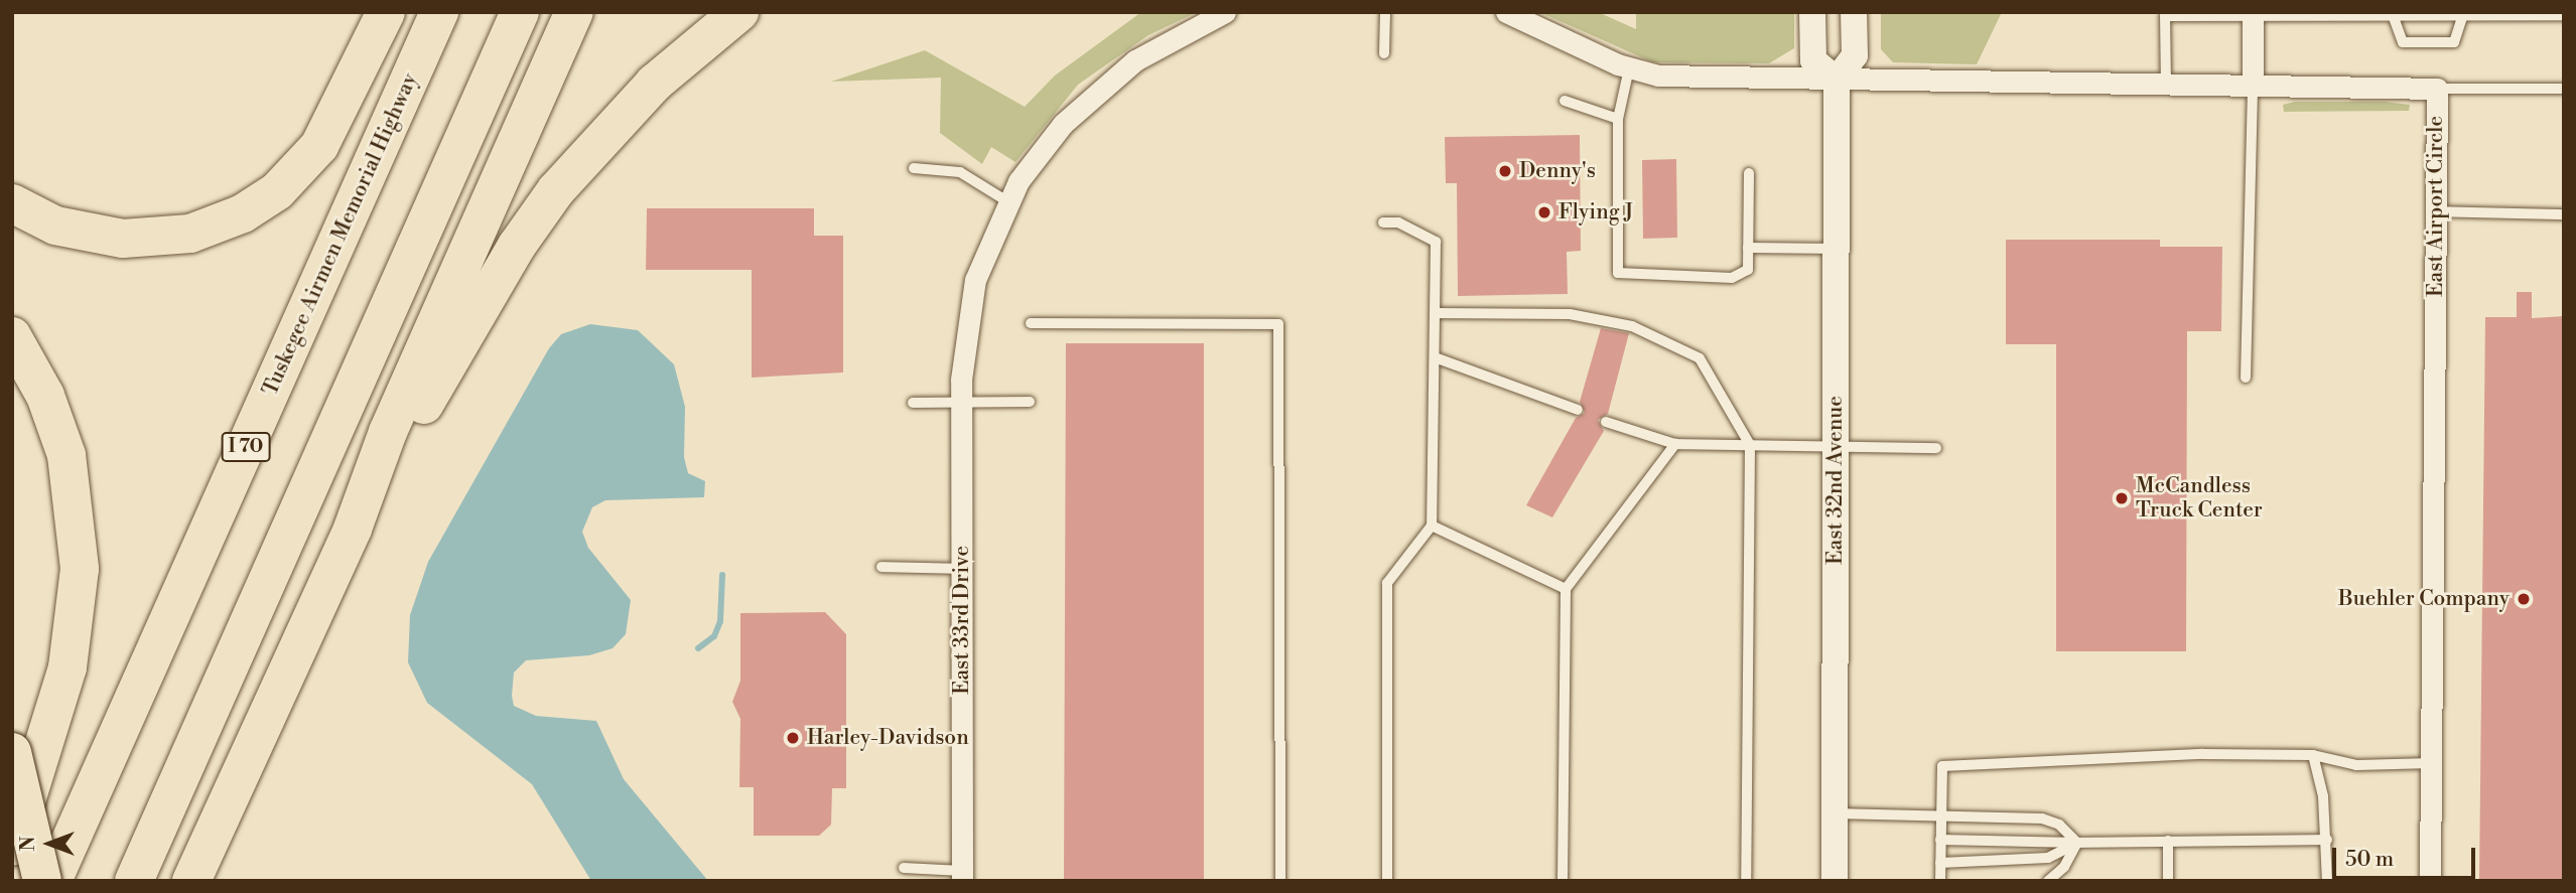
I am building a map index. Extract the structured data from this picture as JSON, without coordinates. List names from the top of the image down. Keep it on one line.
{"streets":{"highway":["Tuskegee Airmen Memorial Highway","I 70"],"street":["East Airport Circle","East 32nd Avenue","East 33rd Drive"]},"crossings":[["East Airport Circle","East 32nd Avenue"]],"places":["Denny's","Flying J","McCandless Truck Center","Buehler Company","Harley-Davidson"],"scale_bar":"50 m","north":"left"}
